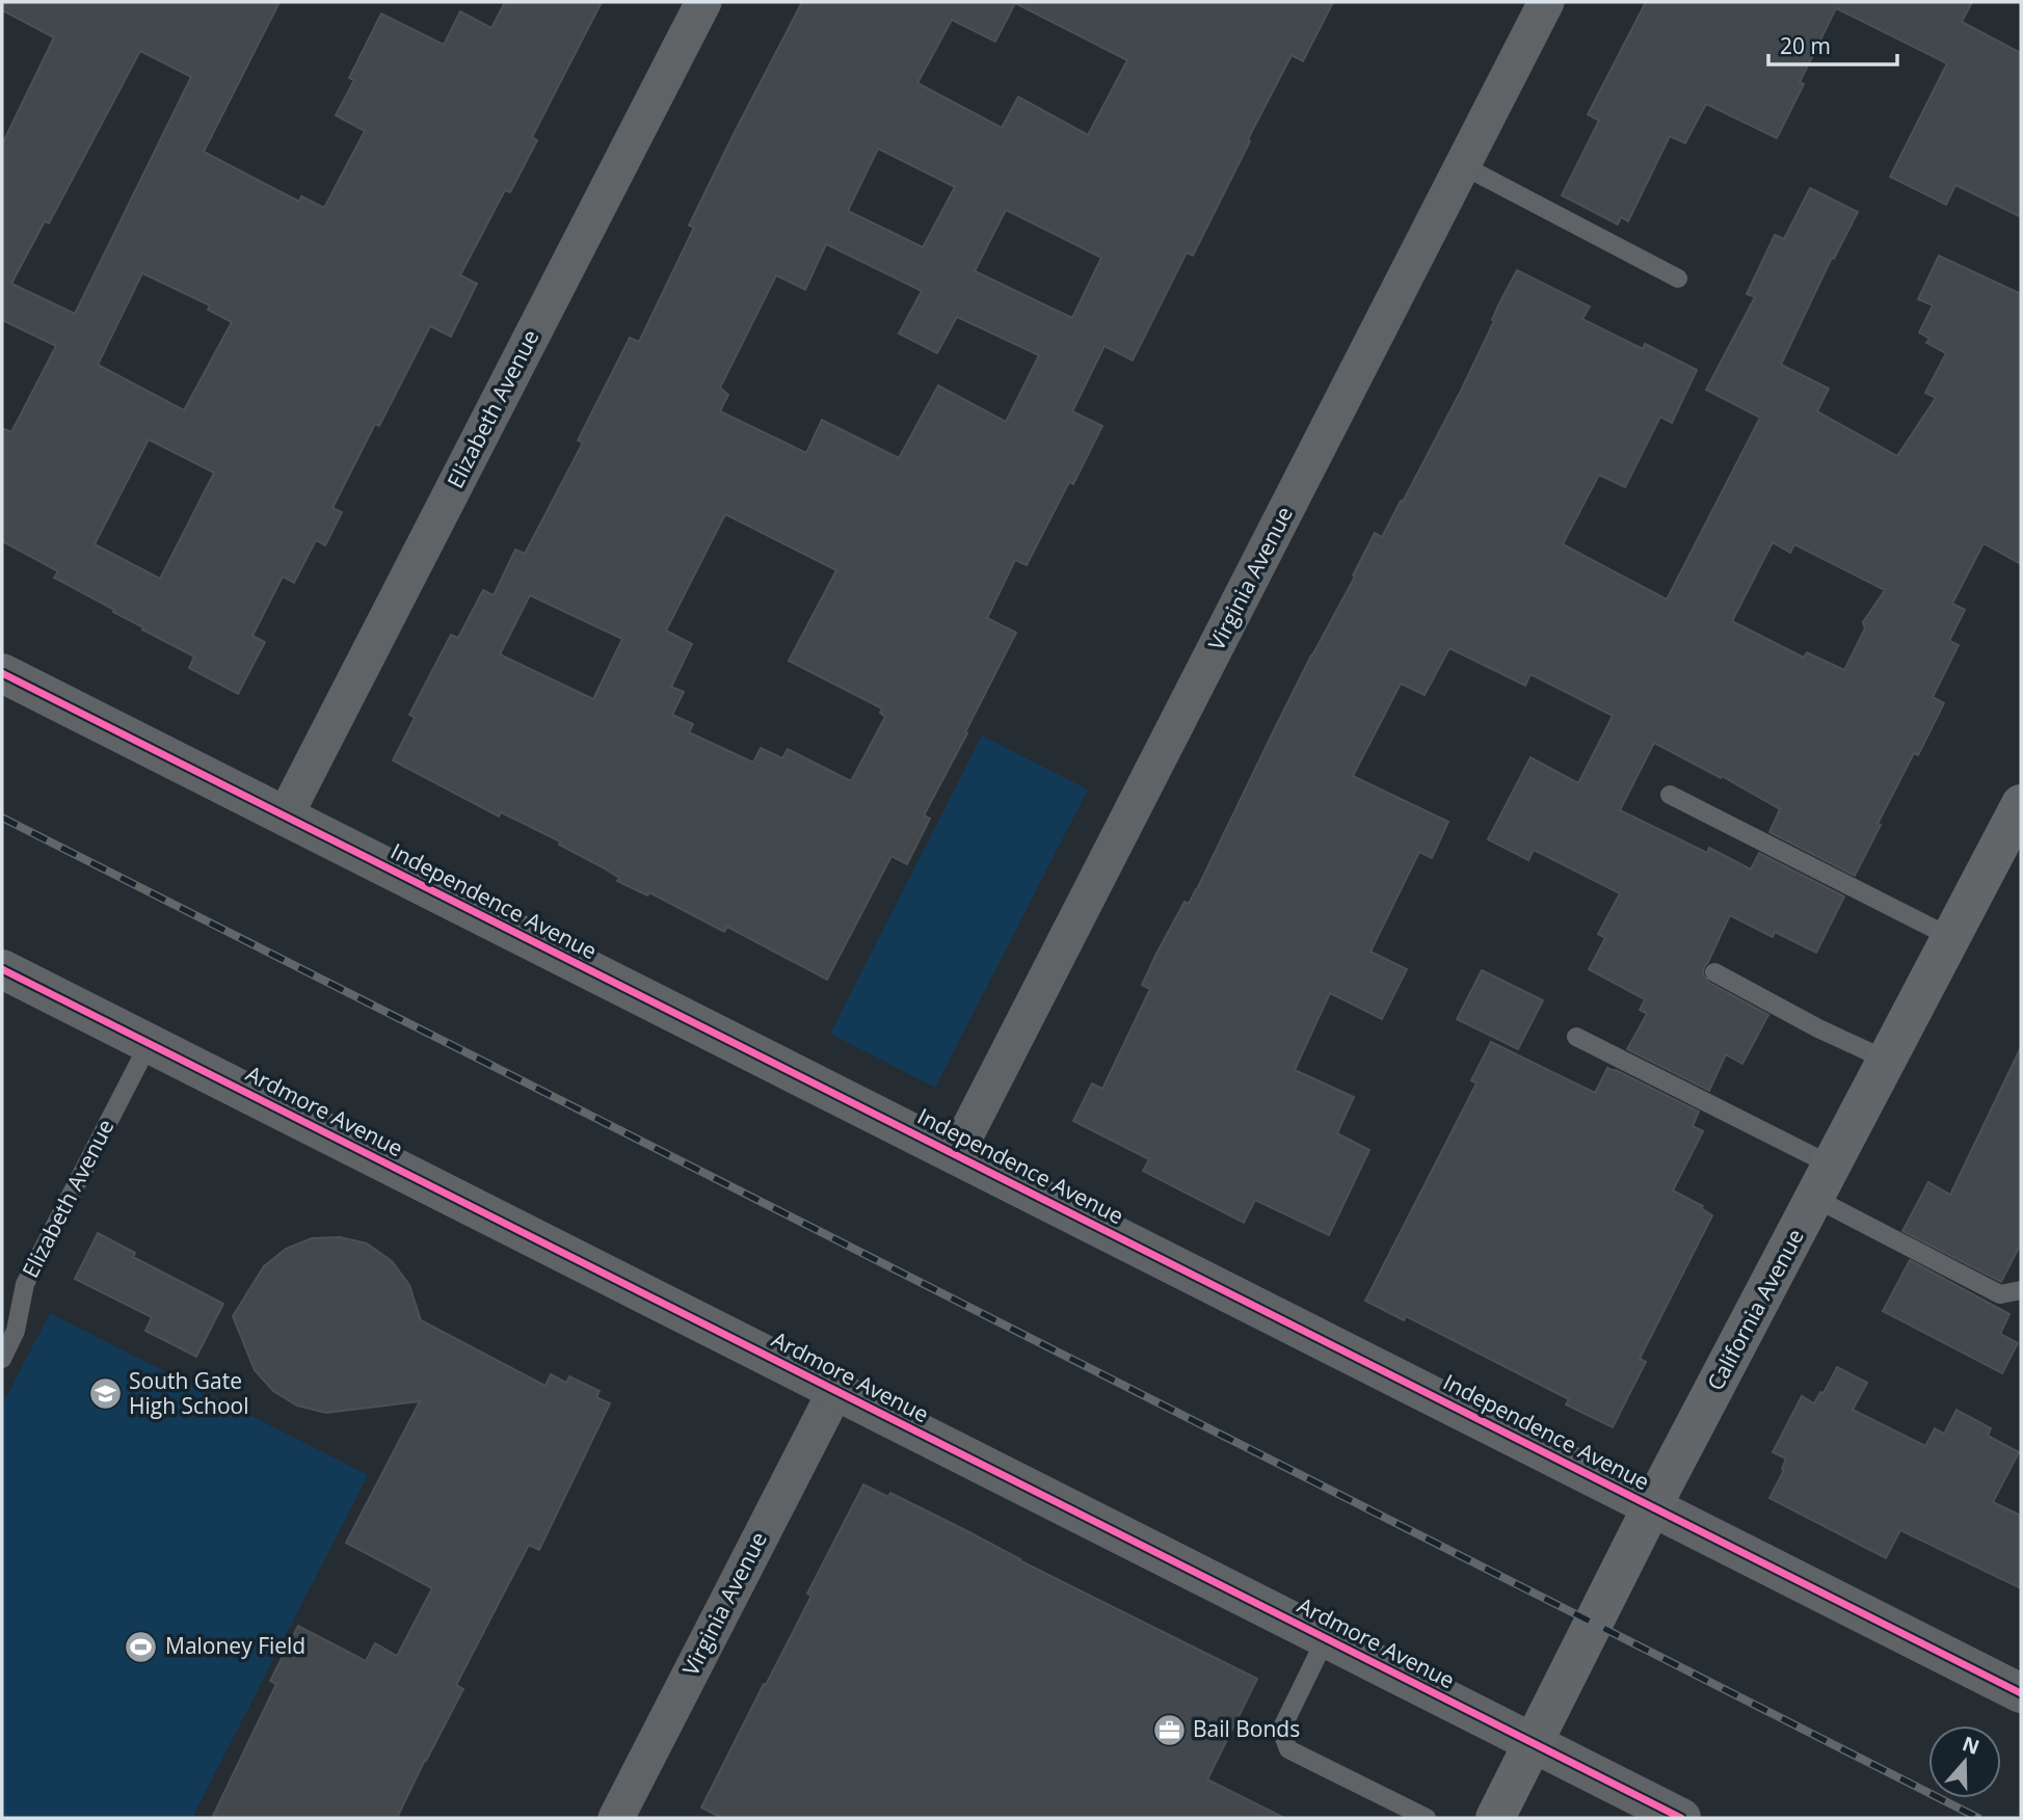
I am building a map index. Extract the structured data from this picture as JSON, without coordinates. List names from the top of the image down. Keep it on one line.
{"streets":{"main road":["California Avenue"],"street":["Elizabeth Avenue","Virginia Avenue","Independence Avenue","Ardmore Avenue"]},"crossings":[["Elizabeth Avenue","Independence Avenue"],["Elizabeth Avenue","Ardmore Avenue"],["Virginia Avenue","Independence Avenue"],["Virginia Avenue","Ardmore Avenue"],["Independence Avenue","California Avenue"],["Ardmore Avenue","California Avenue"]],"places":{"school or university":["South Gate High School"],"sports":["Maloney Field"],"office":["Bail Bonds"]},"scale_bar":"20 m","north":"top"}
